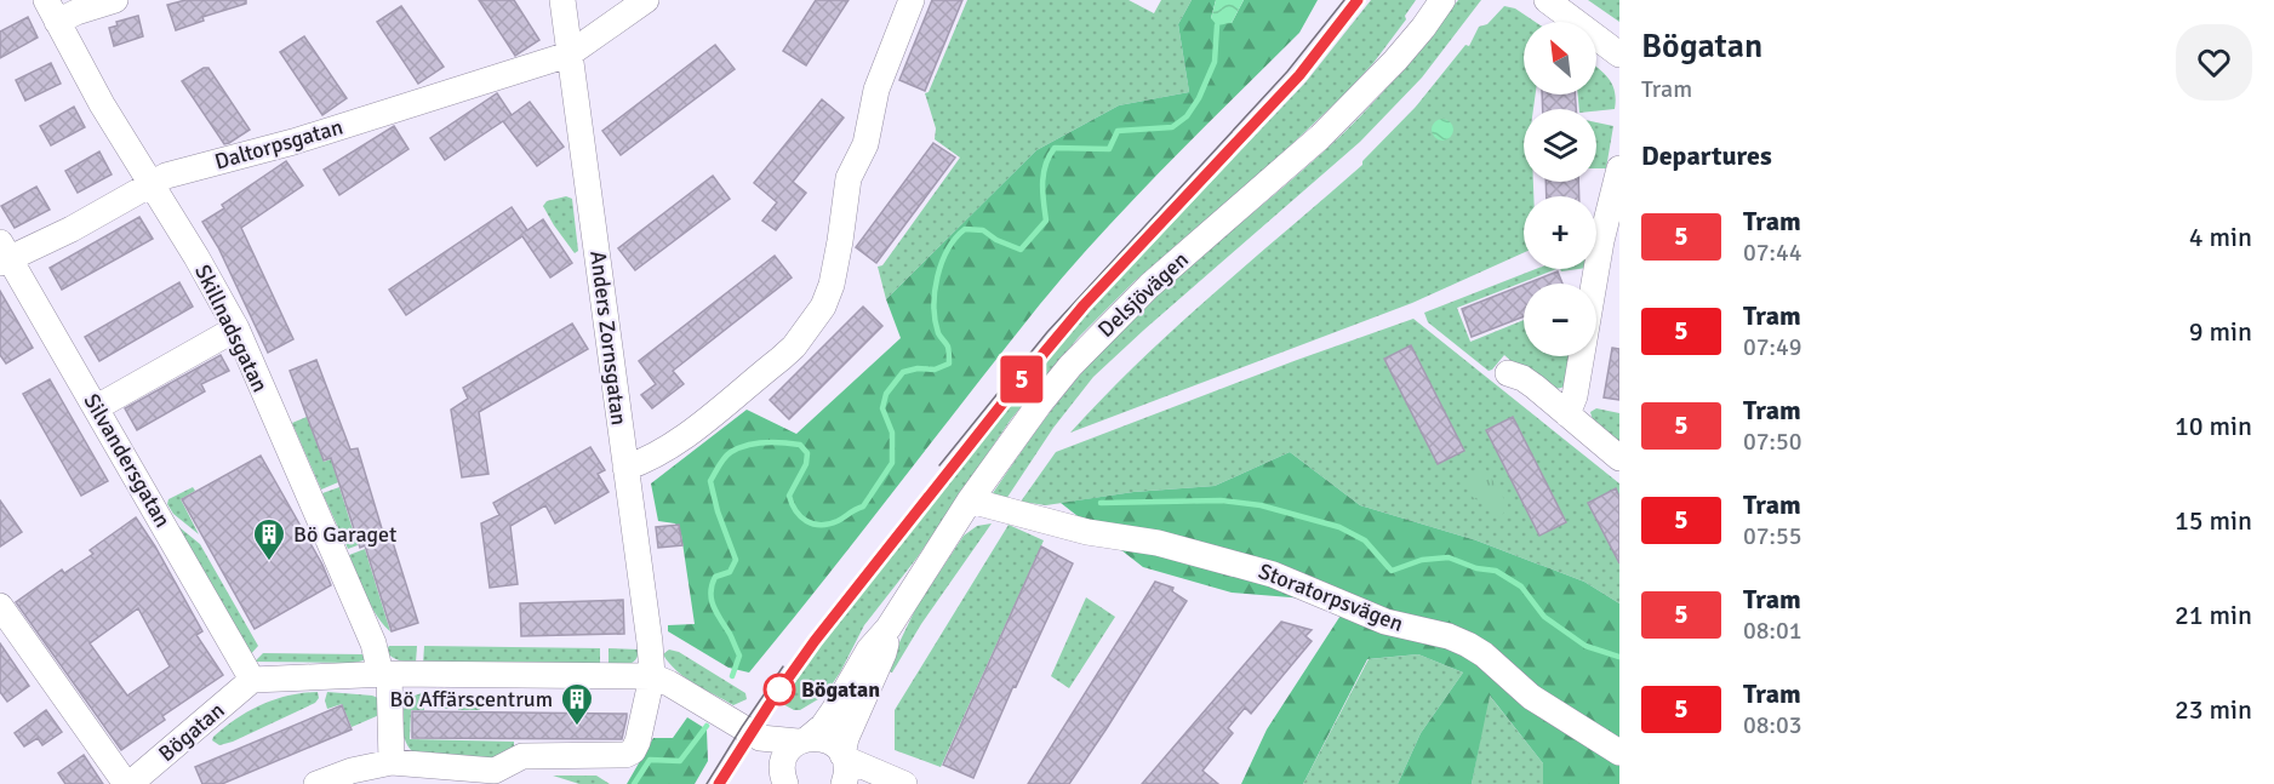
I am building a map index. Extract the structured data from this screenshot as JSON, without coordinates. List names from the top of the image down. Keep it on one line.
{"streets":{"street":["Daltorpsgatan","Delsjövägen","Skillnadsgatan","Anders Zornsgatan","Silvandersgatan","Storatorpsvägen","Bögatan"]},"crossings":[["Daltorpsgatan","Skillnadsgatan"],["Daltorpsgatan","Anders Zornsgatan"],["Daltorpsgatan","Silvandersgatan"],["Delsjövägen","Storatorpsvägen"],["Skillnadsgatan","Anders Zornsgatan"],["Silvandersgatan","Bögatan"]],"places":{"building":["Bö Garaget","Bö Affärscentrum"],"other":["Bögatan"]},"lines":["tram line 5"],"north":"top left","page":{"on_map":"5","heading":[["Bögatan","Tram"],"Departures"],"map_buttons":["+","−"],"list":[{"mark":"5","name":"Tram","note":"07:44","value":"4 min"},{"mark":"5","name":"Tram","note":"07:49","value":"9 min"},{"mark":"5","name":"Tram","note":"07:50","value":"10 min"},{"mark":"5","name":"Tram","note":"07:55","value":"15 min"},{"mark":"5","name":"Tram","note":"08:01","value":"21 min"},{"mark":"5","name":"Tram","note":"08:03","value":"23 min"}]}}
